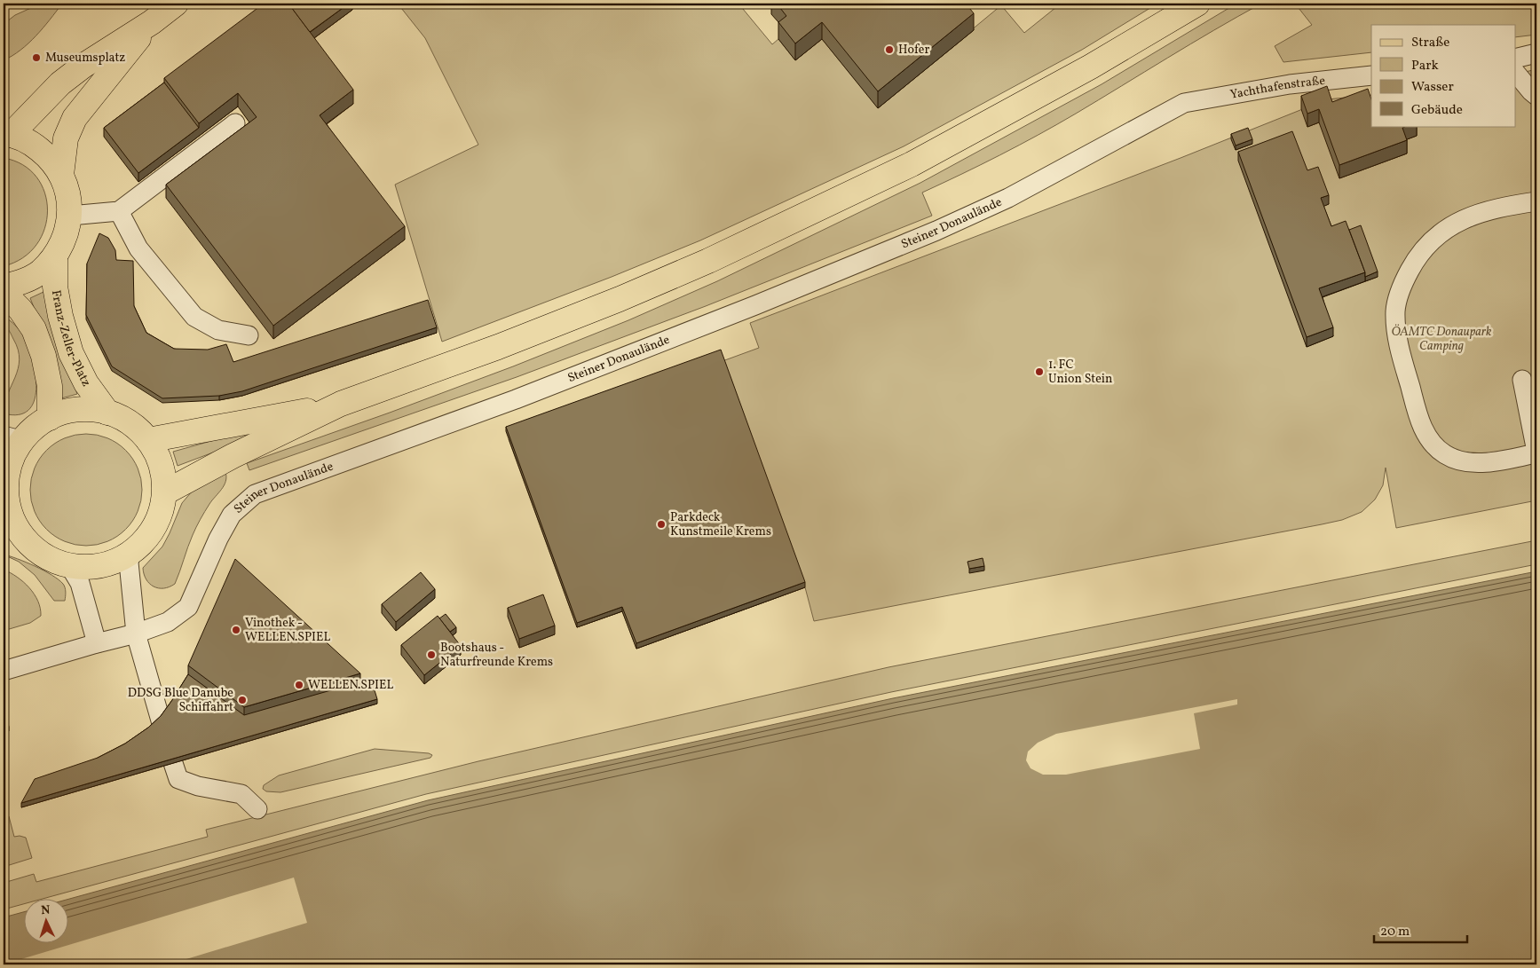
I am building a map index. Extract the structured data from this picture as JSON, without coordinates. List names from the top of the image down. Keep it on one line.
{"streets":{"main road":["Franz-Zeller-Platz"],"lane":["Yachthafenstraße","Steiner Donaulände"]},"crossings":[["Yachthafenstraße","Steiner Donaulände"]],"parks":["ÖAMTC Donaupark Camping"],"places":["Hofer","Museumsplatz","1. FC Union Stein","Parkdeck Kunstmeile Krems","Vinothek - WELLEN.SPIEL","Bootshaus - Naturfreunde Krems","WELLEN.SPIEL","DDSG Blue Danube Schiffahrt"],"legend":["Straße","Park","Wasser","Gebäude"],"scale_bar":"20 m","north":"top"}
